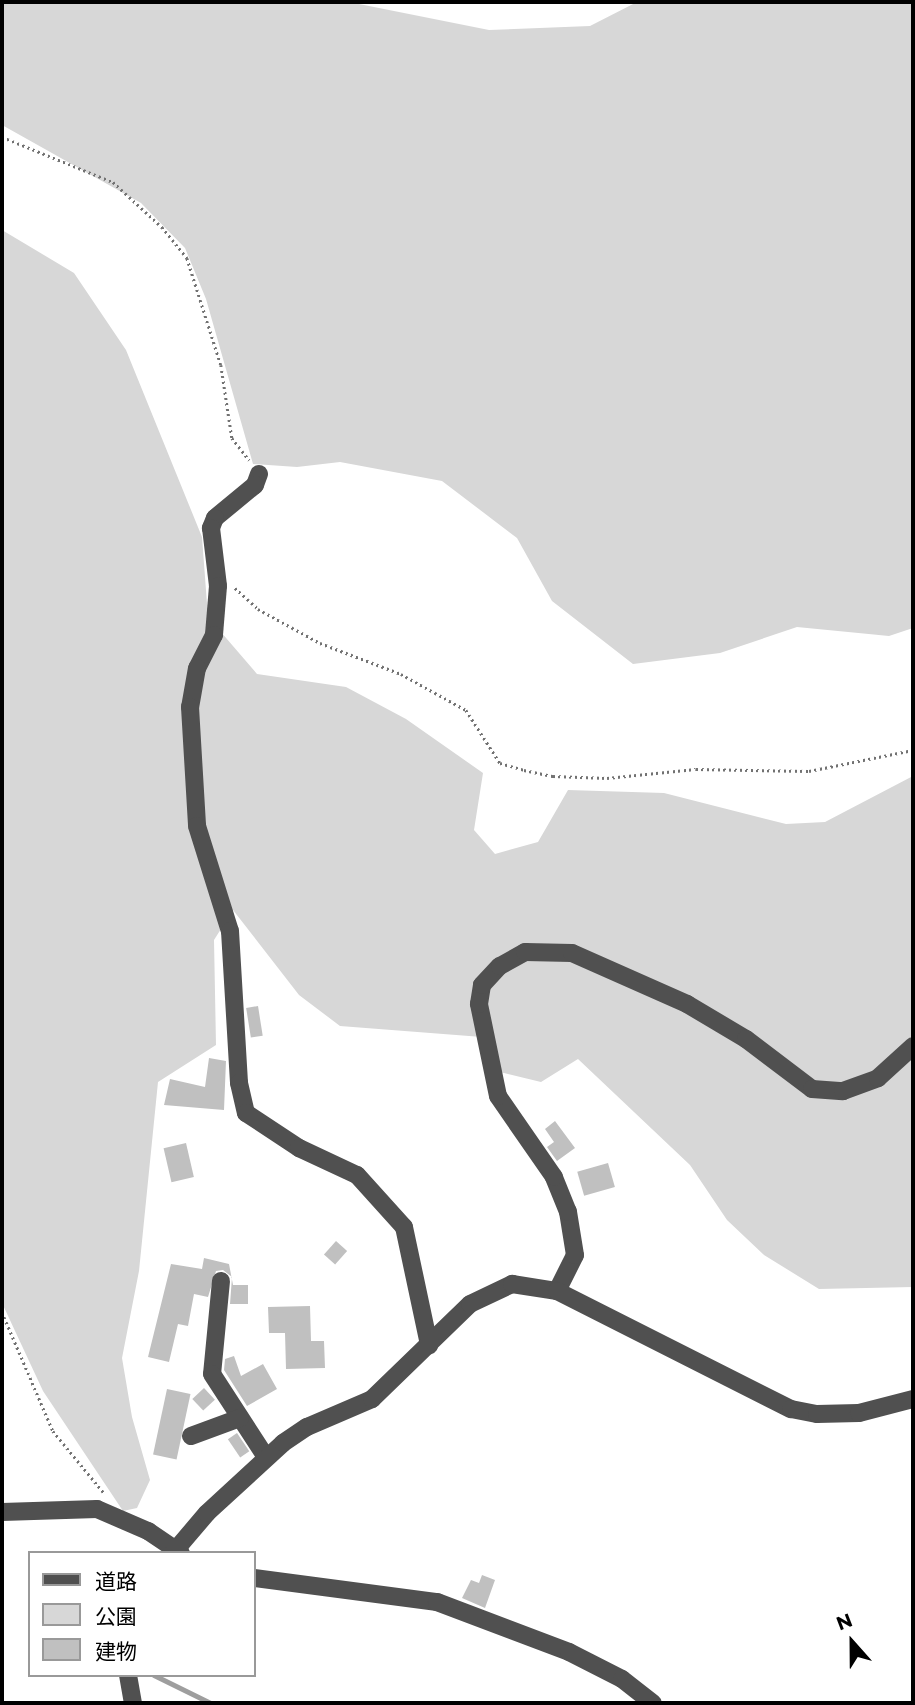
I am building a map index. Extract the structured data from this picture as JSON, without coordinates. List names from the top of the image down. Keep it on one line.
{"legend":["道路","公園","建物"],"north":"top"}
